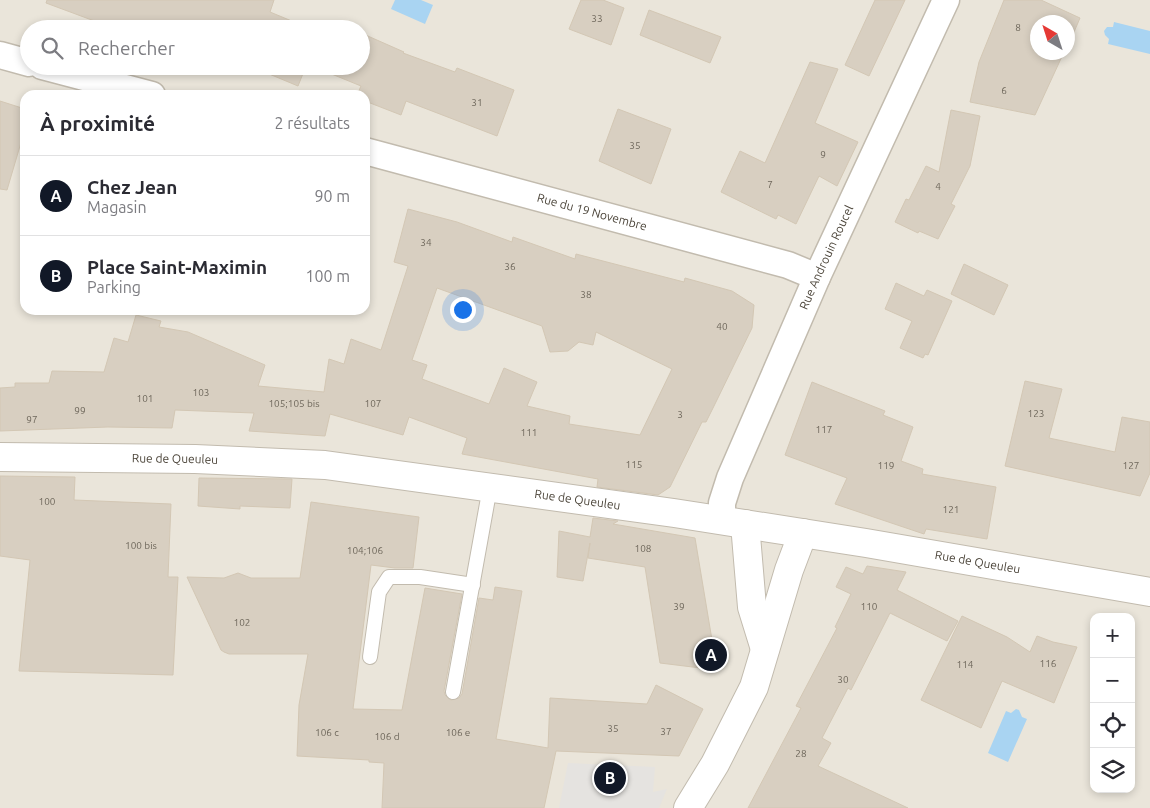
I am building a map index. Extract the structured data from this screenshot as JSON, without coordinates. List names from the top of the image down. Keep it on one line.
{"streets":{"street":["Rue du 19 Novembre","Rue Androuin Roucel","Rue de Queuleu"]},"crossings":[["Rue du 19 Novembre","Rue Androuin Roucel"],["Rue Androuin Roucel","Rue de Queuleu"]],"house_numbers":["33","8","6","31","35","9","7","4","34","36","38","40","103","101","105;105 bis","107","99","123","3","97","117","111","115","119","127","100","121","100 bis","108","104;106","39","110","102","116","114","30","35","37","106 c","106 e","106 d","28"],"north":"top left","page":{"search":"Rechercher","heading":["À proximité","2 résultats"],"list":[{"mark":"A","name":"Chez Jean","note":"Magasin","value":"90 m"},{"mark":"B","name":"Place Saint-Maximin","note":"Parking","value":"100 m"}],"map_buttons":["+","−"],"pins":["A","B"]}}
